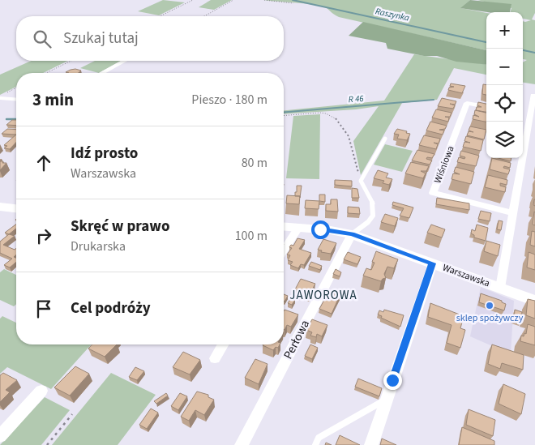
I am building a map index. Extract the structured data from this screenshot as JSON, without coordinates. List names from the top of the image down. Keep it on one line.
{"streets":{"street":["Wiśniowa","Warszawska","Perłowa"]},"crossings":[["Warszawska","Perłowa"]],"districts":["JAWOROWA"],"water":["Raszynka","R 46"],"places":["sklep spożywczy"],"page":{"map_buttons":["+","−"],"search":"Szukaj tutaj","heading":["3 min","Pieszo · 180 m"],"list":[["Idź prosto","Warszawska","80 m"],["Skręć w prawo","Drukarska","100 m"],"Cel podróży"]}}
